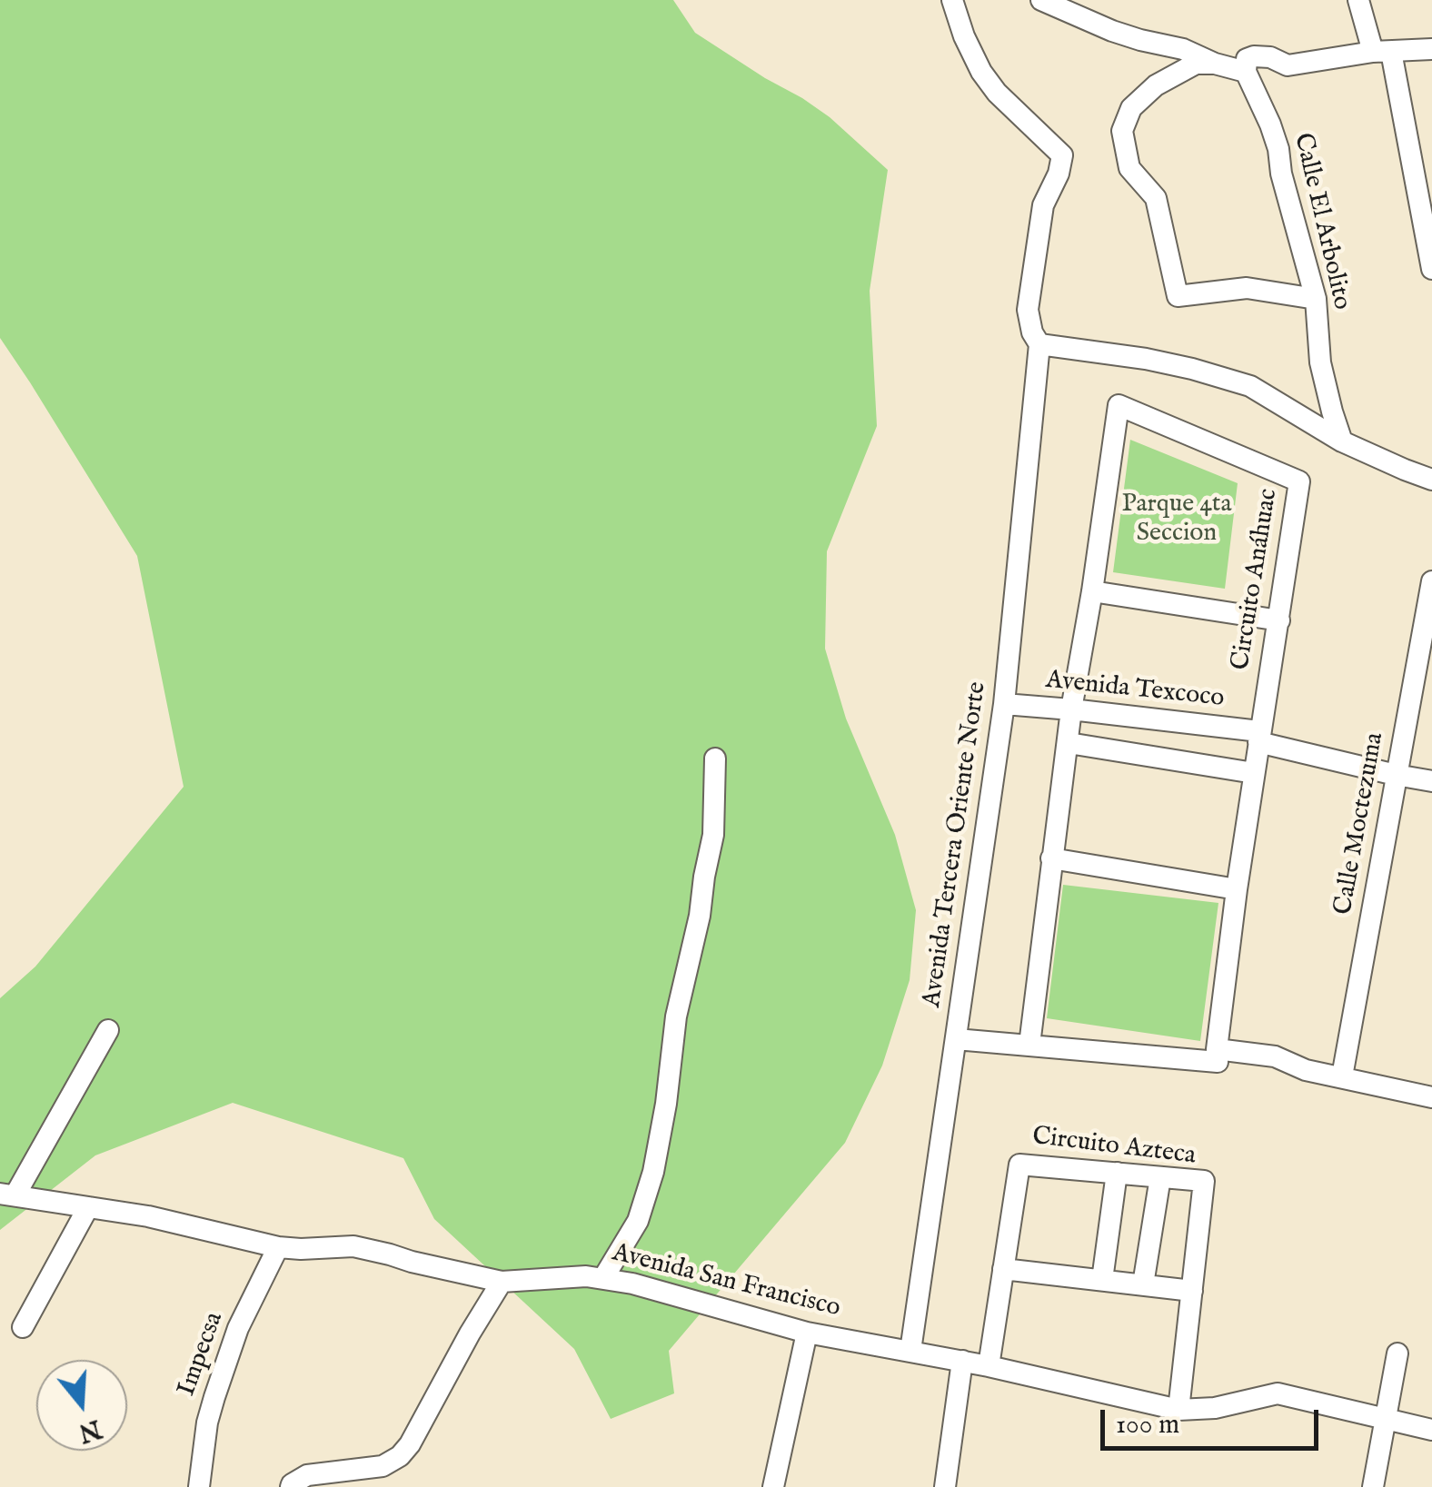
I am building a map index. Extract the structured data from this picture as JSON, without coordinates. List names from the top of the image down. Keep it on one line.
{"streets":{"street":["Calle El Arbolito","Circuito Anáhuac","Avenida Texcoco","Calle Moctezuma","Avenida Tercera Oriente Norte","Circuito Azteca","Avenida San Francisco","Impecsa"]},"crossings":[["Circuito Anáhuac","Avenida Texcoco"],["Avenida Texcoco","Calle Moctezuma"],["Avenida Texcoco","Avenida Tercera Oriente Norte"],["Avenida Tercera Oriente Norte","Avenida San Francisco"],["Circuito Azteca","Avenida San Francisco"],["Avenida San Francisco","Impecsa"]],"parks":["Parque 4ta Seccion"],"scale_bar":"100 m","north":"bottom"}
